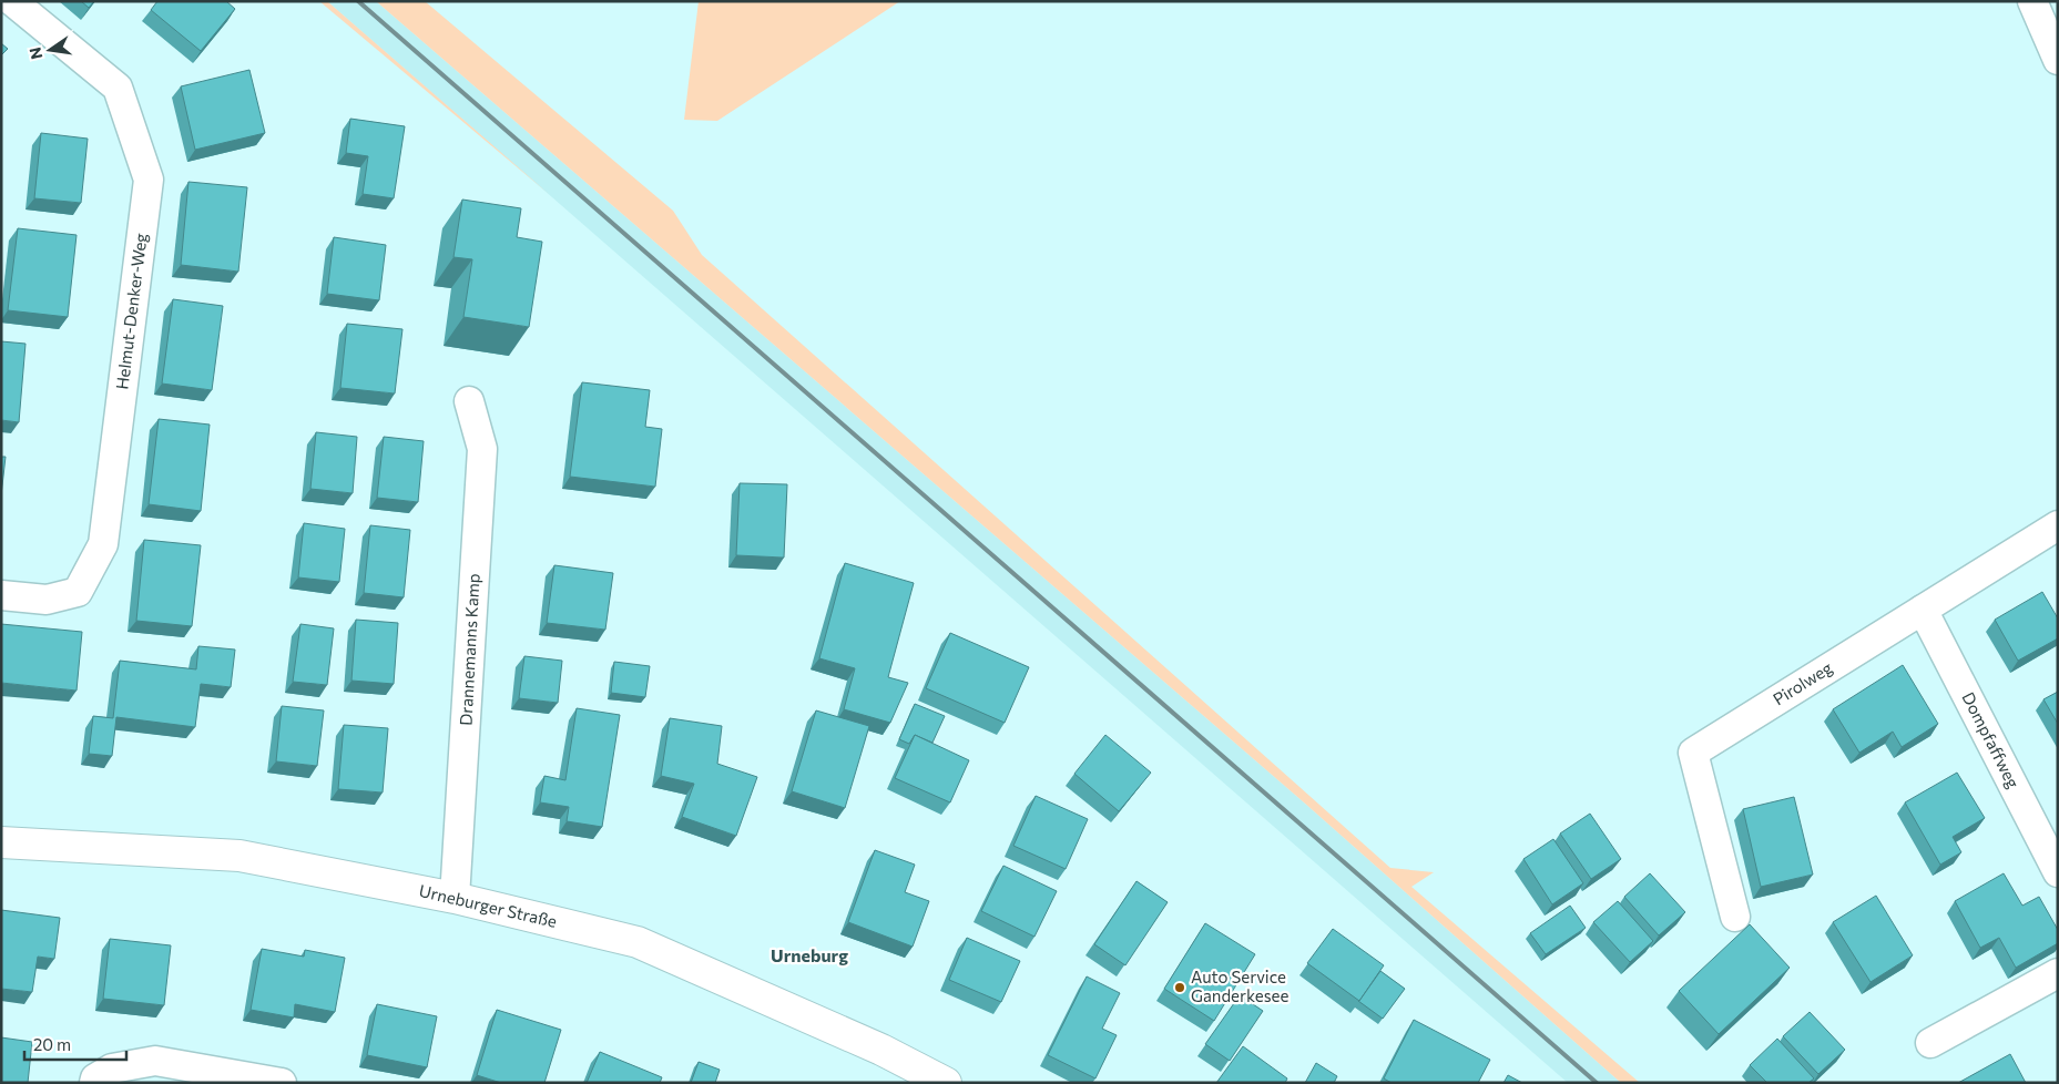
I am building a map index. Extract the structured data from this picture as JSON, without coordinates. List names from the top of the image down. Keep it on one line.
{"streets":{"street":["Helmut-Denker-Weg","Drannemanns Kamp","Pirolweg","Dompfaffweg","Urneburger Straße"]},"crossings":[["Drannemanns Kamp","Urneburger Straße"],["Pirolweg","Dompfaffweg"]],"districts":["Urneburg"],"places":["Auto Service Ganderkesee"],"scale_bar":"20 m","north":"left"}
